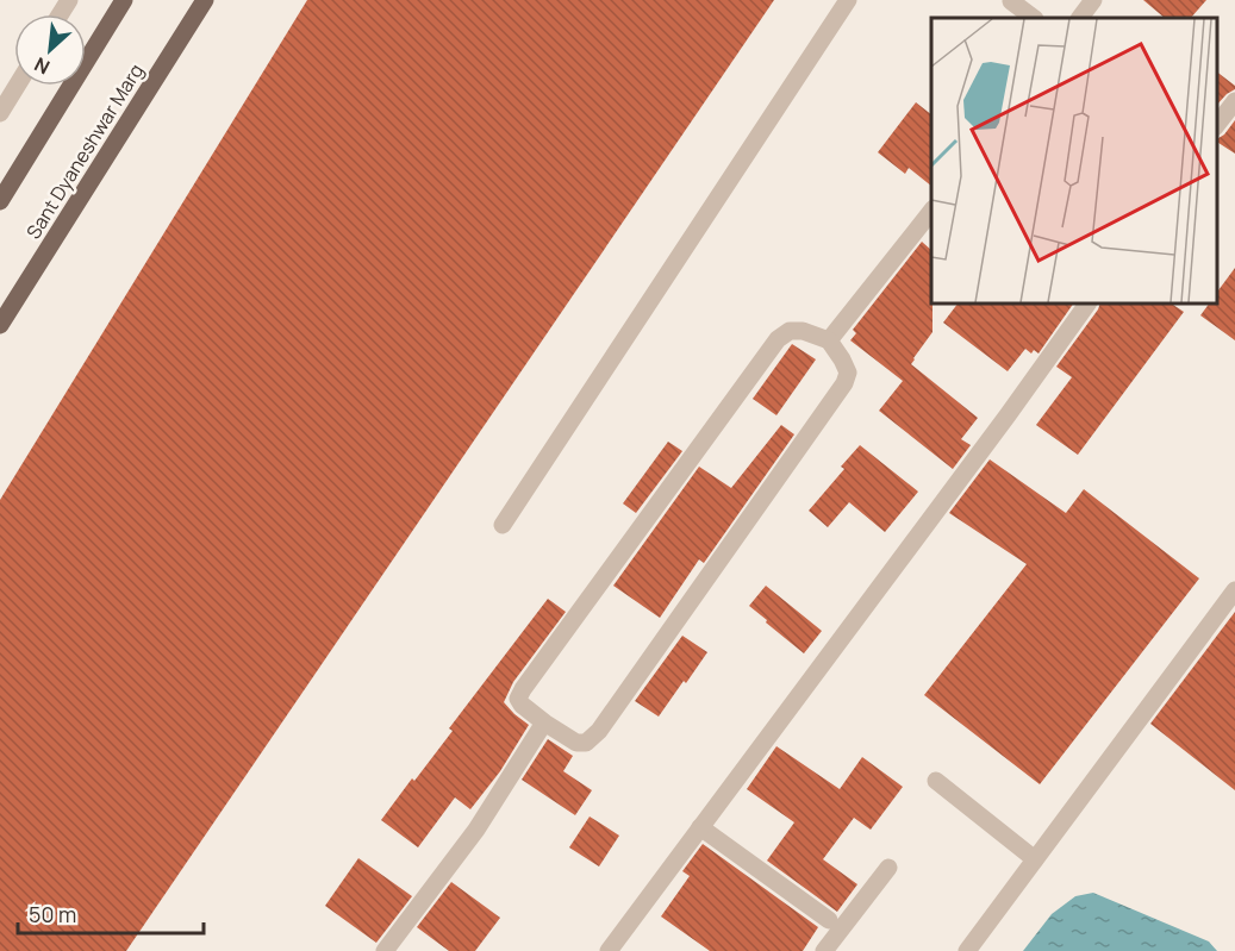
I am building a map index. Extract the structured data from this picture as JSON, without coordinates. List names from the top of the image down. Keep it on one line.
{"streets":{"main road":["Sant Dyaneshwar Marg"]},"scale_bar":"50 m","north":"bottom left"}
